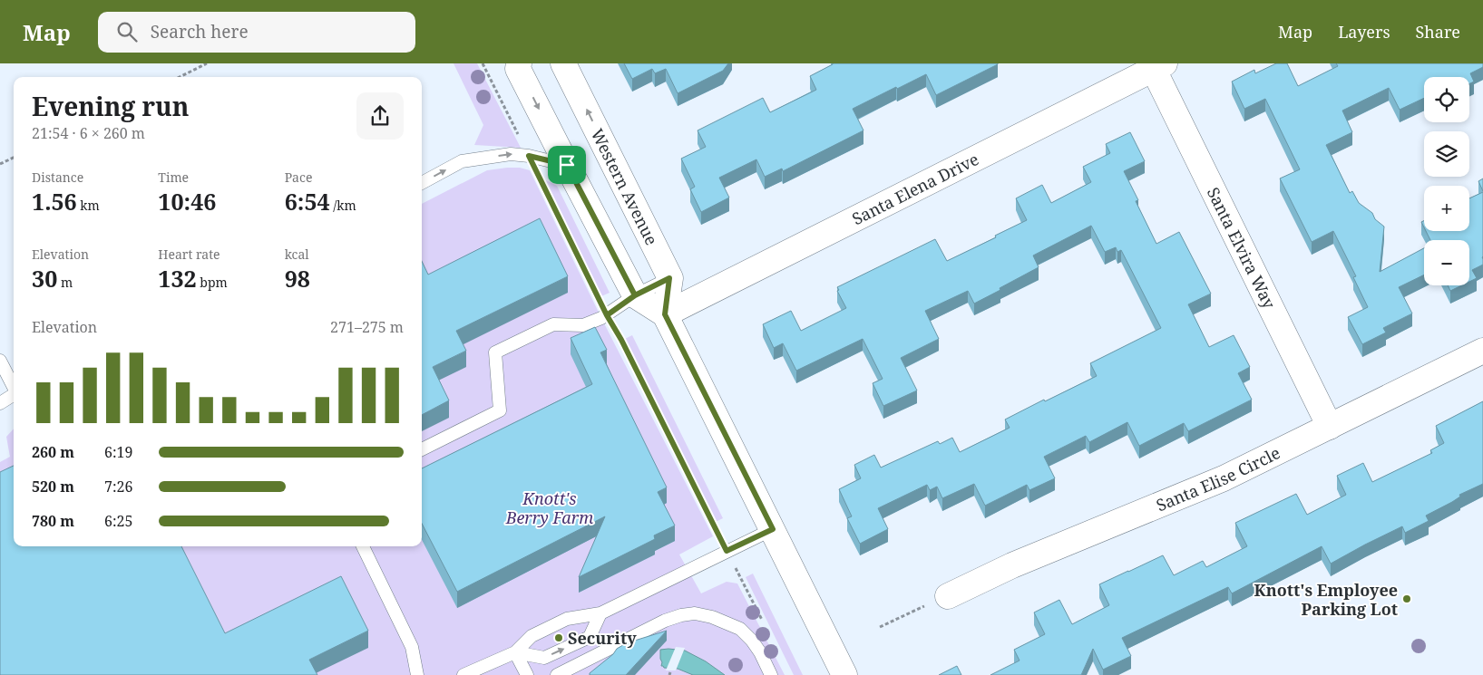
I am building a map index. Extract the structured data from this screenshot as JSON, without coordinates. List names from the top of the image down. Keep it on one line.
{"streets":{"street":["Western Avenue","Santa Elena Drive","Santa Elvira Way","Santa Elise Circle"]},"crossings":[["Santa Elena Drive","Santa Elvira Way"],["Santa Elvira Way","Santa Elise Circle"]],"parks":["Knott's Berry Farm"],"places":["Knott's Employee Parking Lot","Security"],"page":{"header":"Map","search":"Search here","nav":["Map","Layers","Share"],"map_buttons":["+","−"],"heading":["Evening run","21:54 · 6 × 260 m"],"stats":[["Distance","1.56 km"],["Time","10:46"],["Pace","6:54 /km"],["Elevation","30 m"],["Heart rate","132 bpm"],["kcal","98"]],"chart":["Elevation","271–275 m"],"list":[{"name":"260 m","note":"6:19"},{"name":"520 m","note":"7:26"},{"name":"780 m","note":"6:25"}]}}
